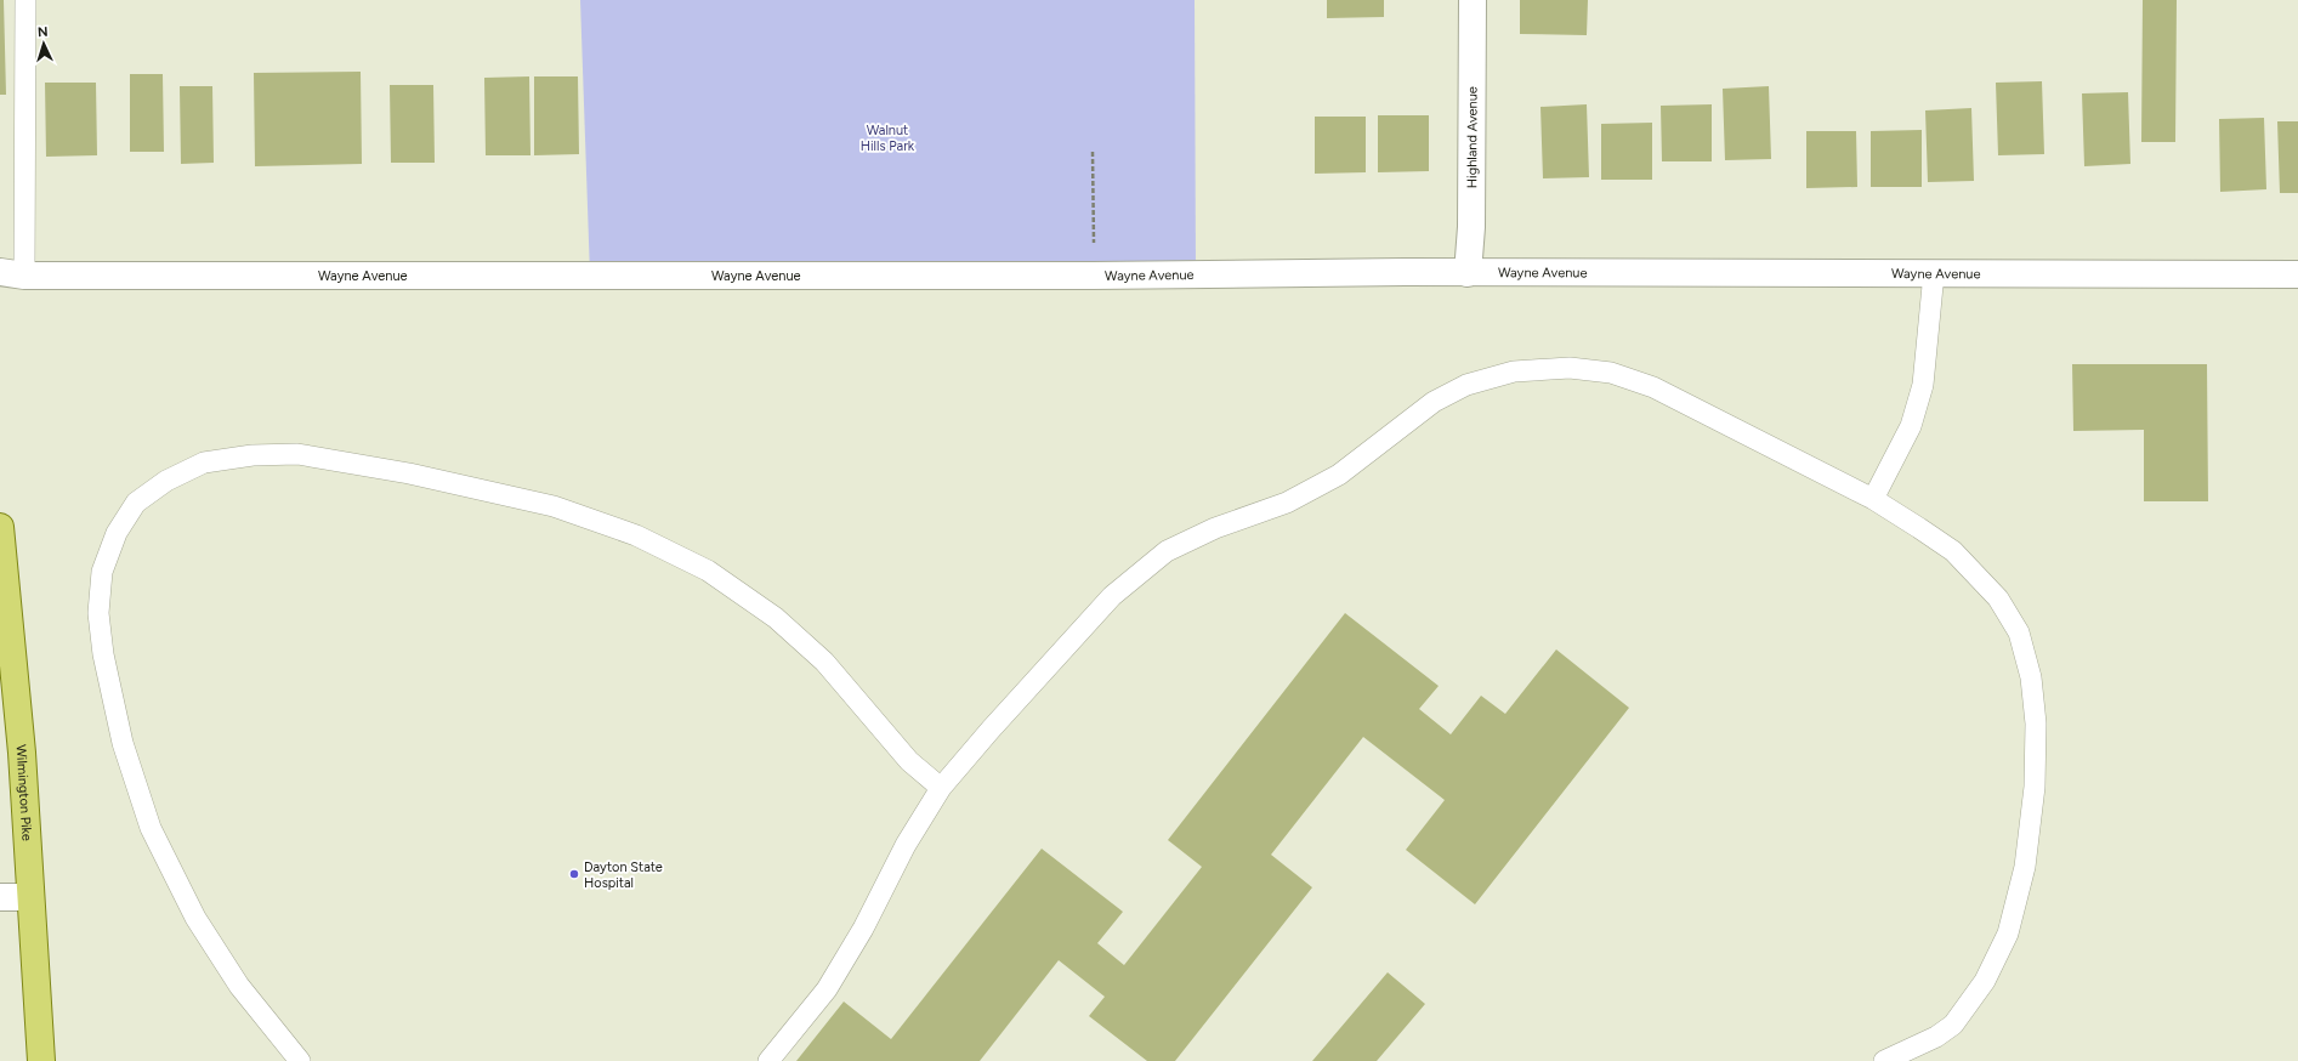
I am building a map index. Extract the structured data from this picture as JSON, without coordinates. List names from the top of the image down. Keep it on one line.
{"streets":{"main road":["Highland Avenue","Wayne Avenue","Wilmington Pike"]},"crossings":[["Highland Avenue","Wayne Avenue"]],"parks":["Walnut Hills Park"],"places":["Dayton State Hospital"],"north":"top"}
